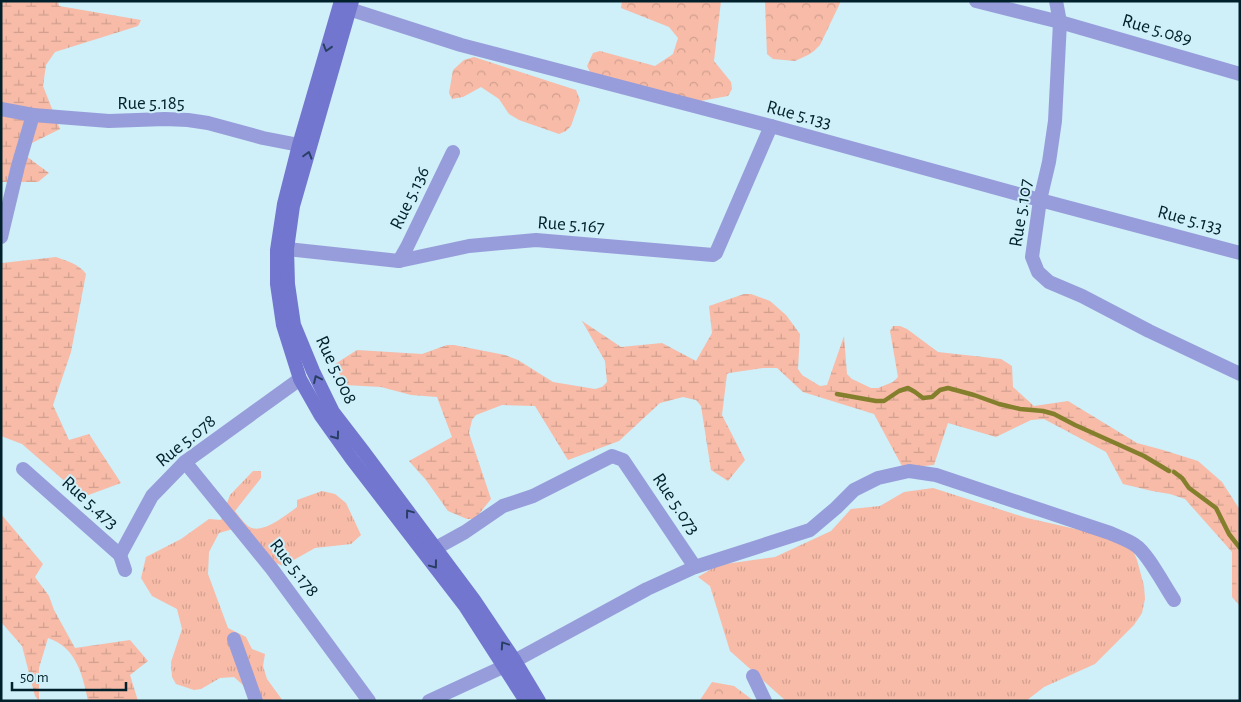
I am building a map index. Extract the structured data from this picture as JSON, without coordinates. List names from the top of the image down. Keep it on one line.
{"streets":{"main road":["Rue 5.008"],"street":["Rue 5.089","Rue 5.185","Rue 5.133","Rue 5.136","Rue 5.107","Rue 5.167","Rue 5.078","Rue 5.473","Rue 5.073","Rue 5.178"]},"crossings":[["Rue 5.089","Rue 5.107"],["Rue 5.185","Rue 5.008"],["Rue 5.133","Rue 5.107"],["Rue 5.133","Rue 5.167"],["Rue 5.133","Rue 5.008"],["Rue 5.136","Rue 5.167"],["Rue 5.167","Rue 5.008"],["Rue 5.008","Rue 5.078"],["Rue 5.008","Rue 5.073"],["Rue 5.078","Rue 5.473"],["Rue 5.078","Rue 5.178"]],"scale_bar":"50 m"}
